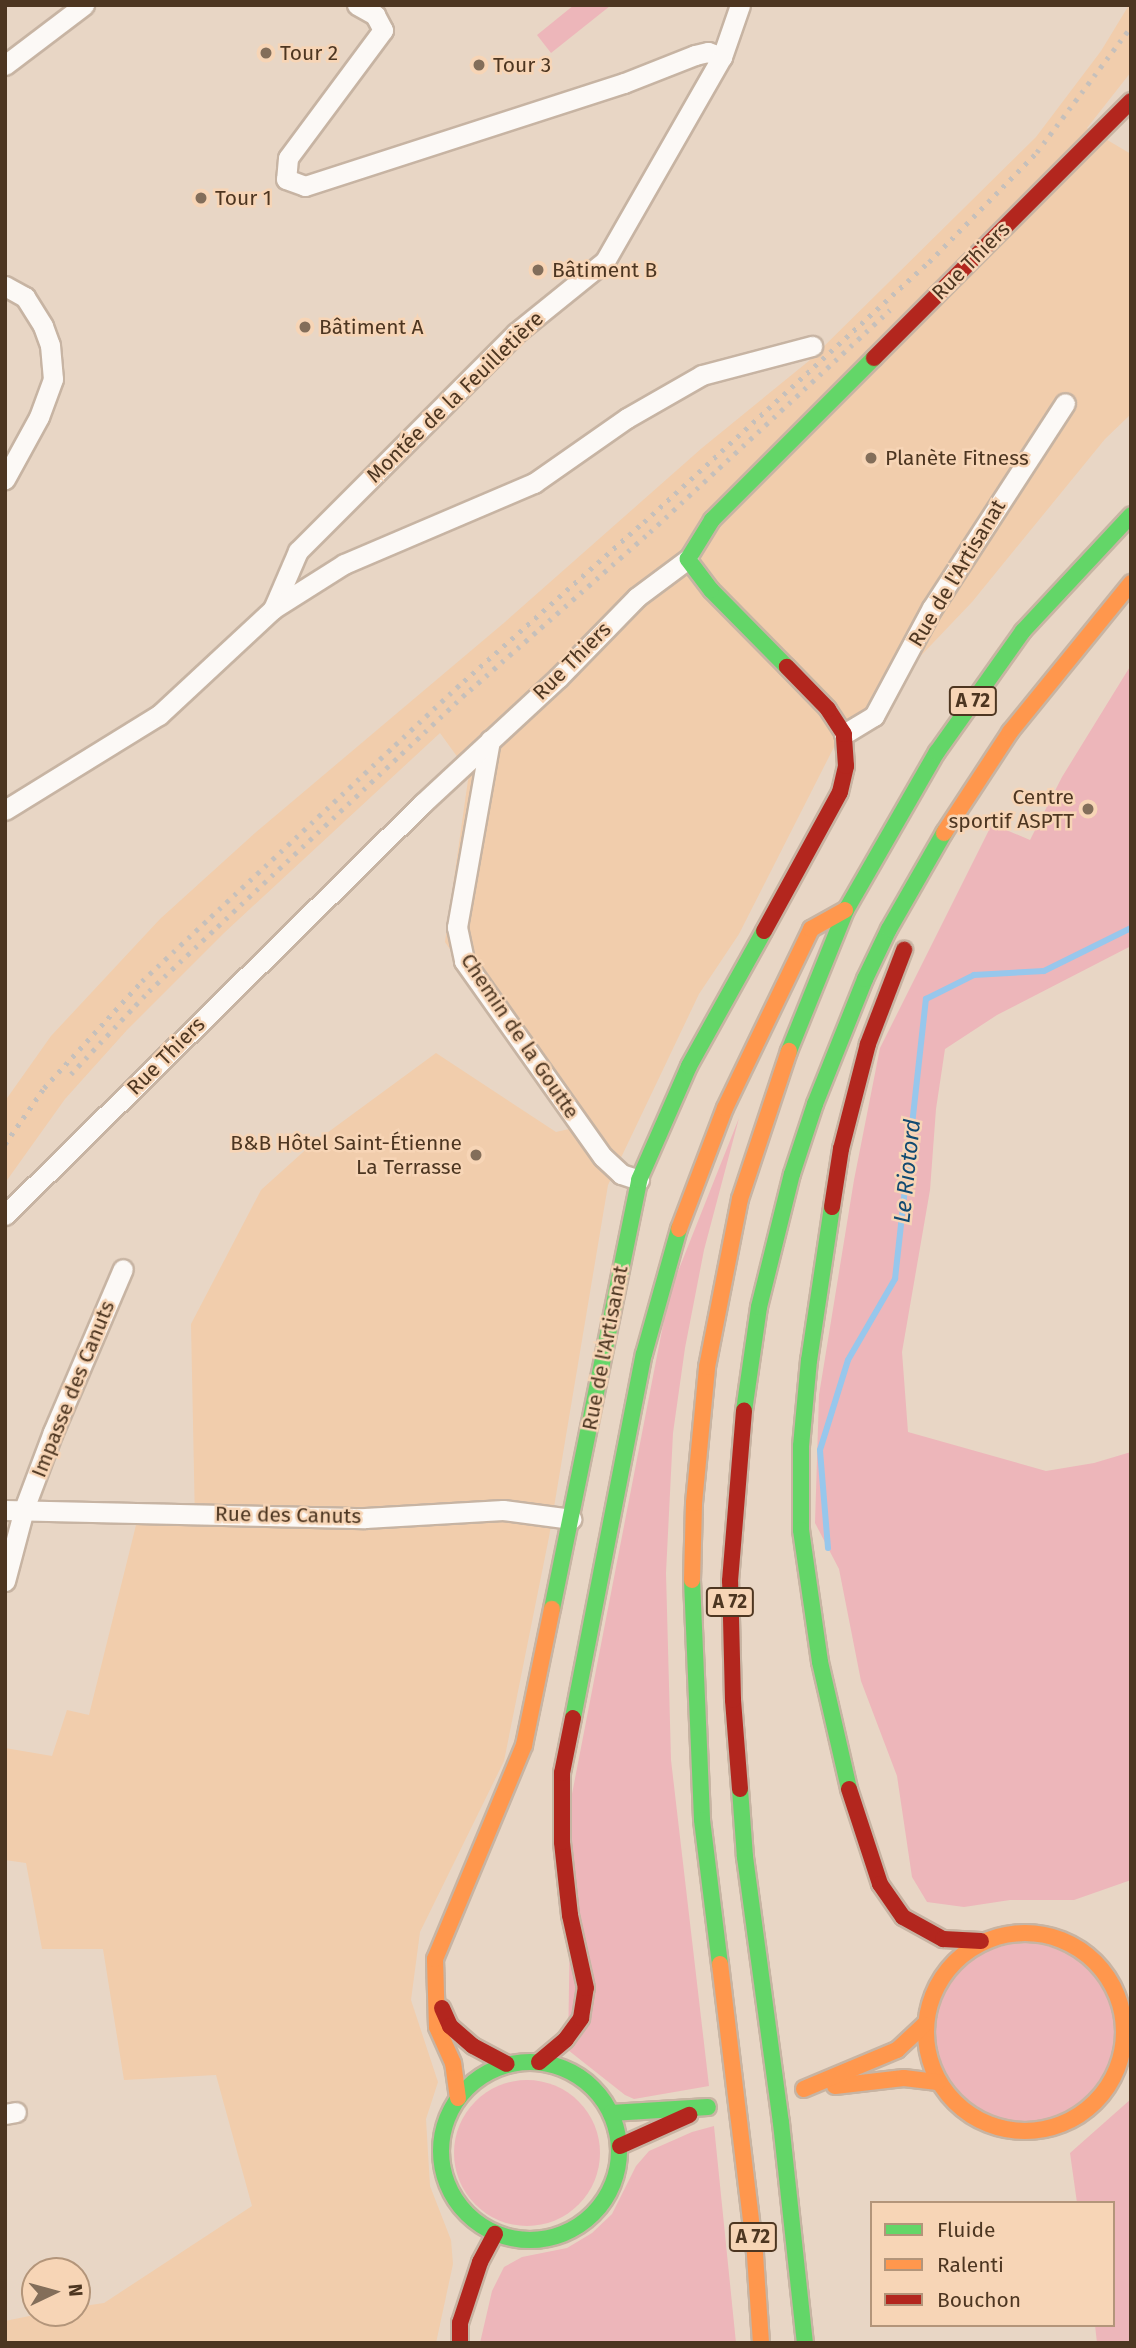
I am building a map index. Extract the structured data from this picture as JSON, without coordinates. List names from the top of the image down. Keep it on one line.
{"streets":{"main road":["Rue Thiers","Rue de l'Artisanat","A 72"],"street":["Montée de la Feuilletière","Chemin de la Goutte","Impasse des Canuts","Rue des Canuts"]},"crossings":[["Rue Thiers","Chemin de la Goutte"],["Rue de l'Artisanat","Chemin de la Goutte"],["Rue de l'Artisanat","Rue des Canuts"],["Impasse des Canuts","Rue des Canuts"]],"water":["Le Riotord"],"places":["Tour 2","Tour 3","Tour 1","Bâtiment B","Bâtiment A","Planète Fitness","Centre sportif ASPTT","B&B Hôtel Saint-Étienne La Terrasse"],"legend":["Fluide","Ralenti","Bouchon"],"north":"right"}
